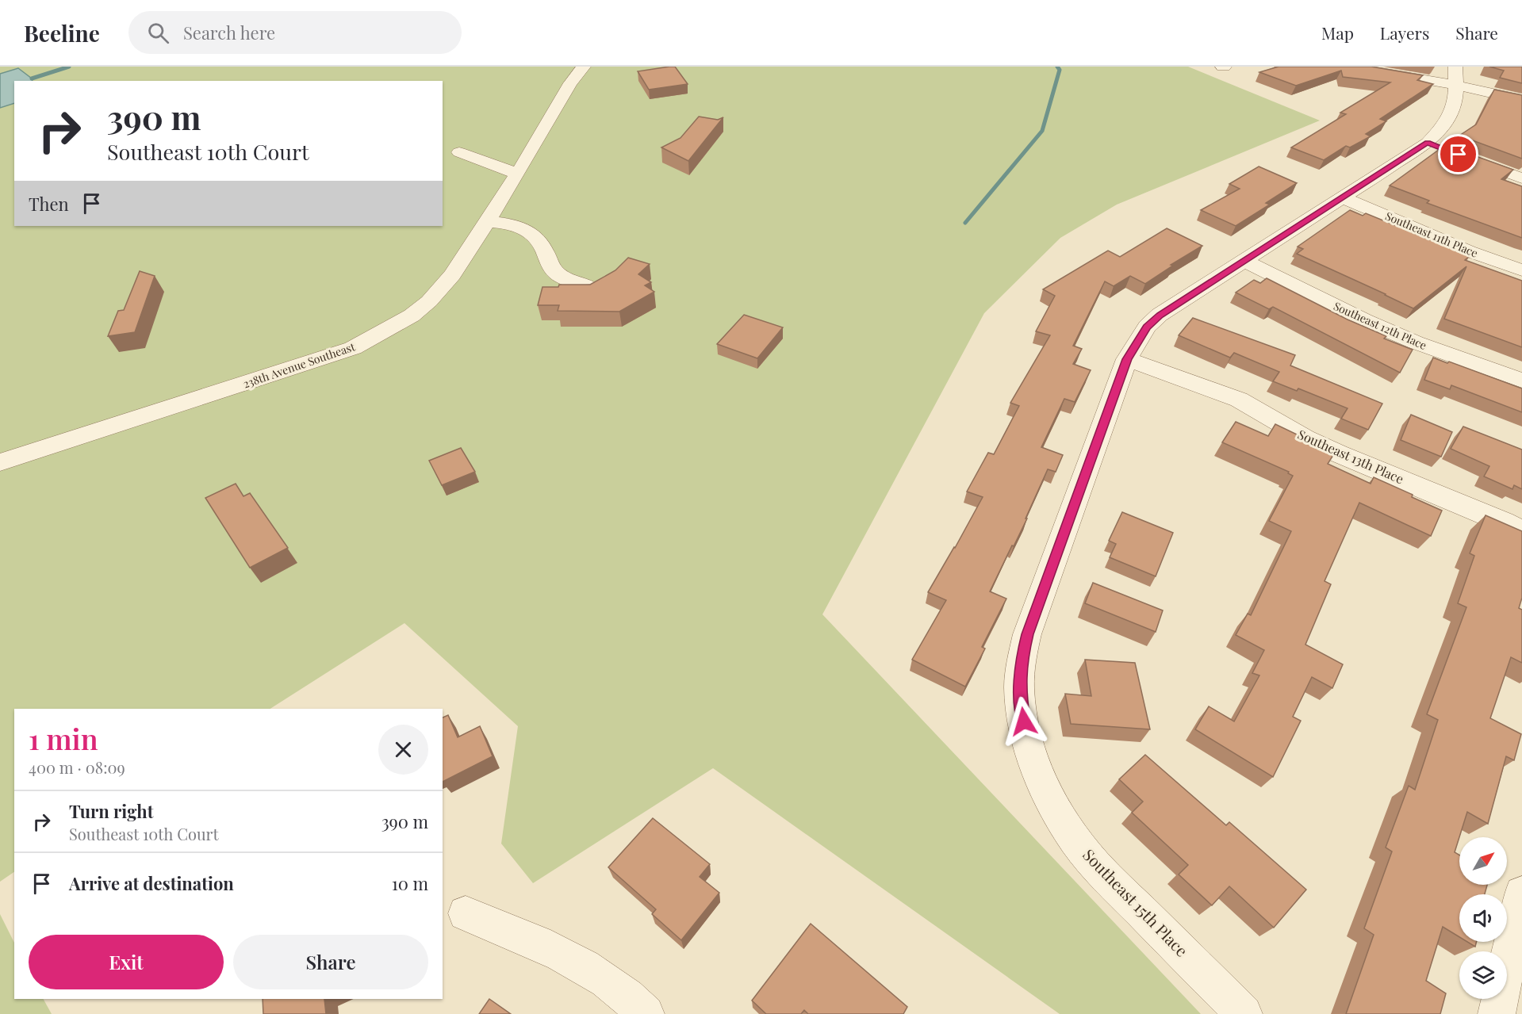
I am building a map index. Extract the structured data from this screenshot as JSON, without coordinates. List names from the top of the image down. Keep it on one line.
{"streets":{"street":["Southeast 11th Place","Southeast 12th Place","238th Avenue Southeast","Southeast 13th Place","Southeast 15th Place"]},"crossings":[["Southeast 11th Place","Southeast 15th Place"],["Southeast 12th Place","Southeast 15th Place"],["Southeast 13th Place","Southeast 15th Place"]],"north":"top right","page":{"header":"Beeline","search":"Search here","nav":["Map","Layers","Share"],"turn":["390 m","Southeast 10th Court"],"then":"Then","heading":["1 min","400 m · 08:09"],"list":[{"name":"Turn right","note":"Southeast 10th Court","value":"390 m"},{"name":"Arrive at destination","value":"10 m"}],"buttons":["Exit","Share"]}}
